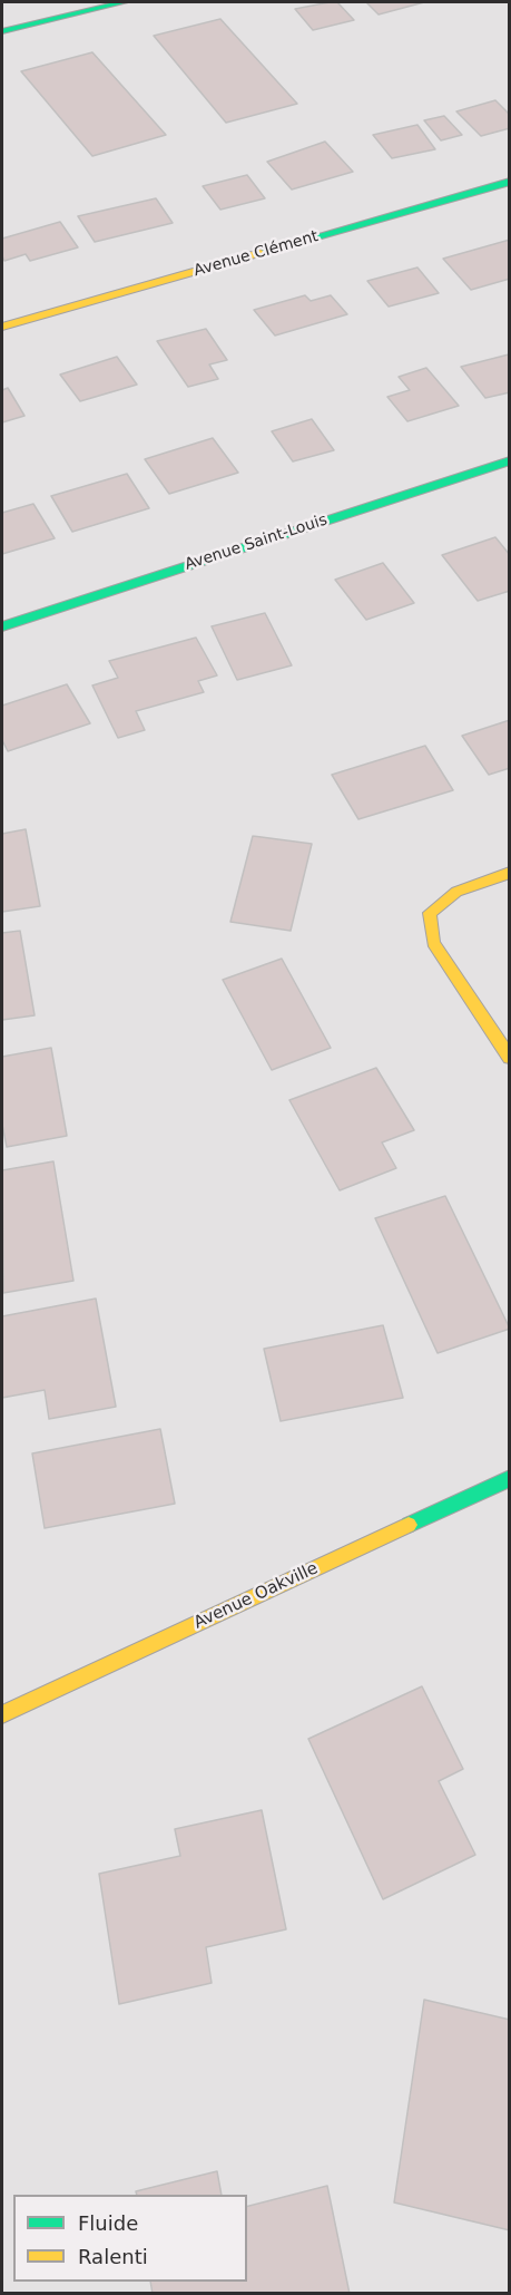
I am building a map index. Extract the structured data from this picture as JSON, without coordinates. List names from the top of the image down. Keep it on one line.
{"streets":{"street":["Avenue Clément","Avenue Saint-Louis","Avenue Oakville"]},"legend":["Fluide","Ralenti"]}
